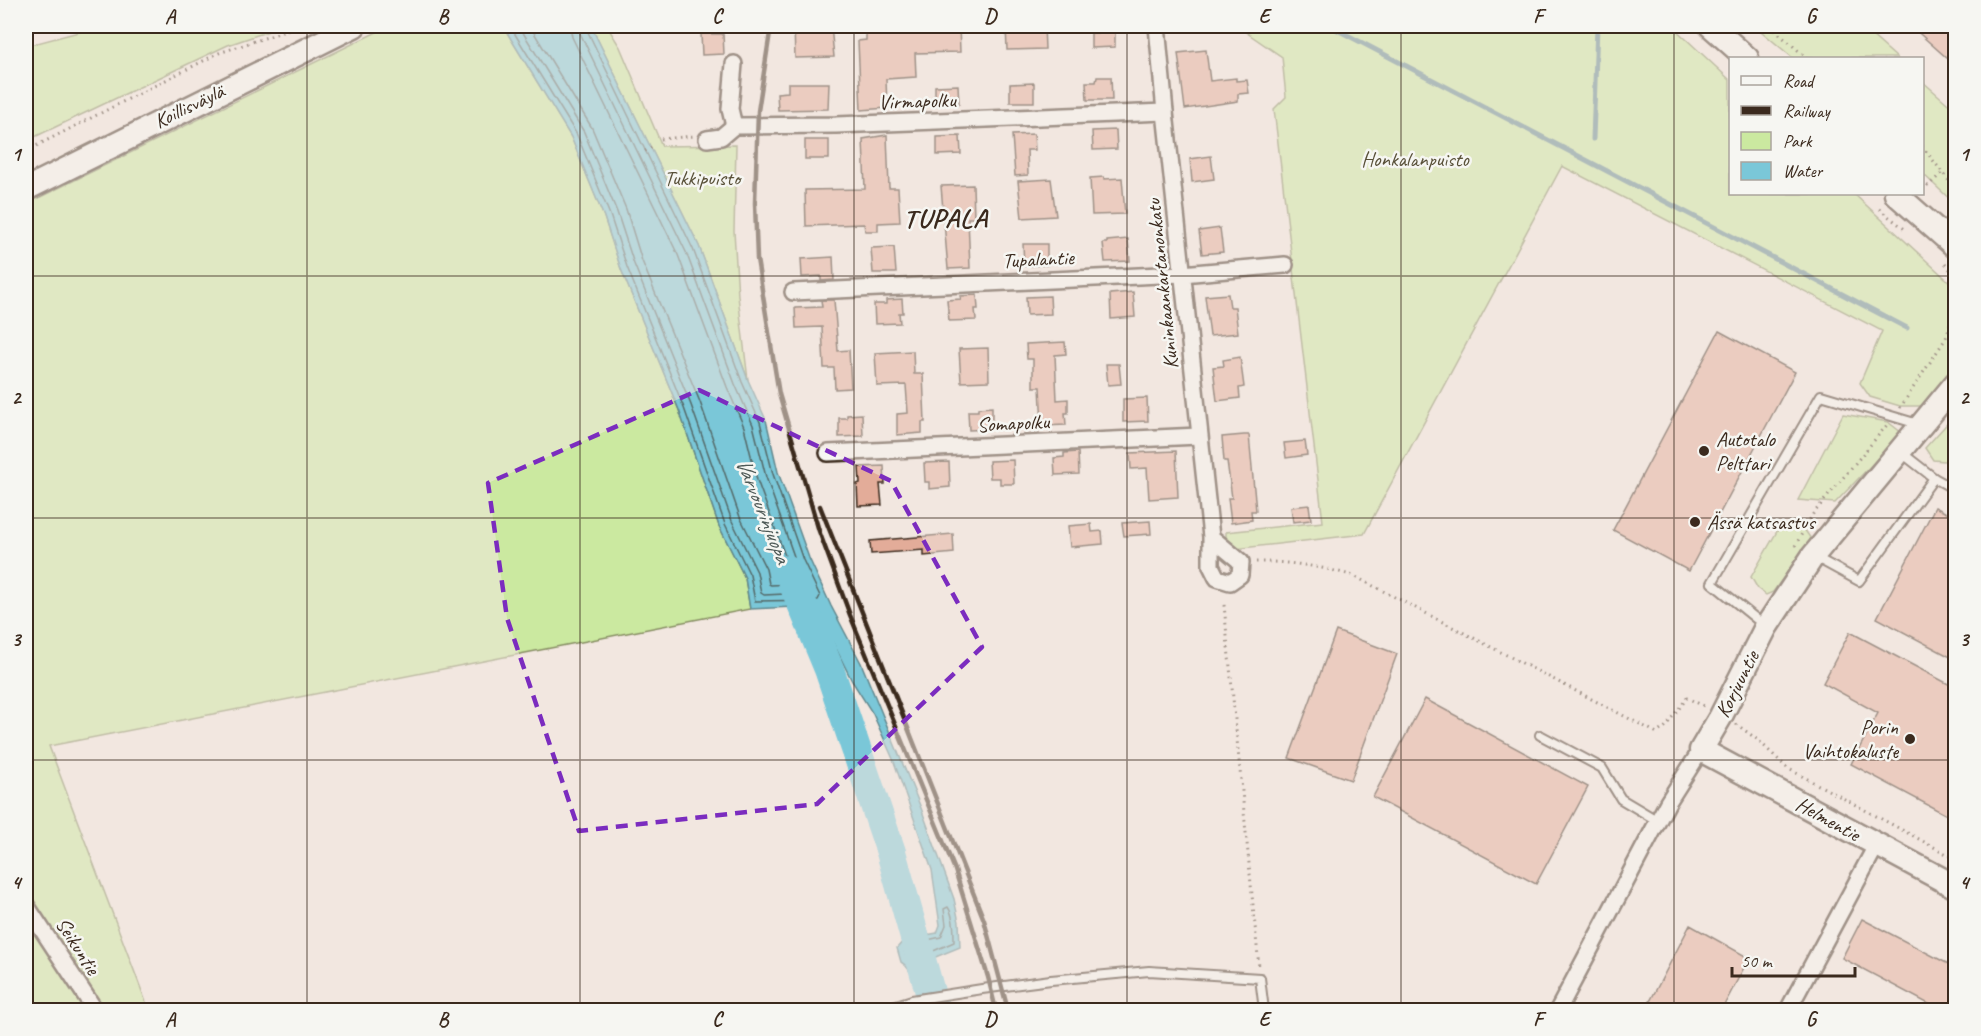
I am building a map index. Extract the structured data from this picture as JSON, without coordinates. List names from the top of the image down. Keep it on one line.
{"streets":{"street":["Virmapolku","Koillisväylä","Tupalantie","Kuninkaankartanonkatu","Somapolku","Korjuuntie","Helmentie","Seikuntie"]},"crossings":[["Virmapolku","Kuninkaankartanonkatu"],["Tupalantie","Kuninkaankartanonkatu"],["Kuninkaankartanonkatu","Somapolku"],["Korjuuntie","Helmentie"]],"districts":["TUPALA"],"water":["Varvourinjuopa"],"parks":["Honkalanpuisto","Tukkipuisto"],"places":["Autotalo Pelttari","Ässä katsastus","Porin Vaihtokaluste"],"legend":["Road","Railway","Park","Water"],"scale_bar":"50 m","grid":{"columns":["A","B","C","D","E","F","G"],"rows":["1","2","3","4"]}}
